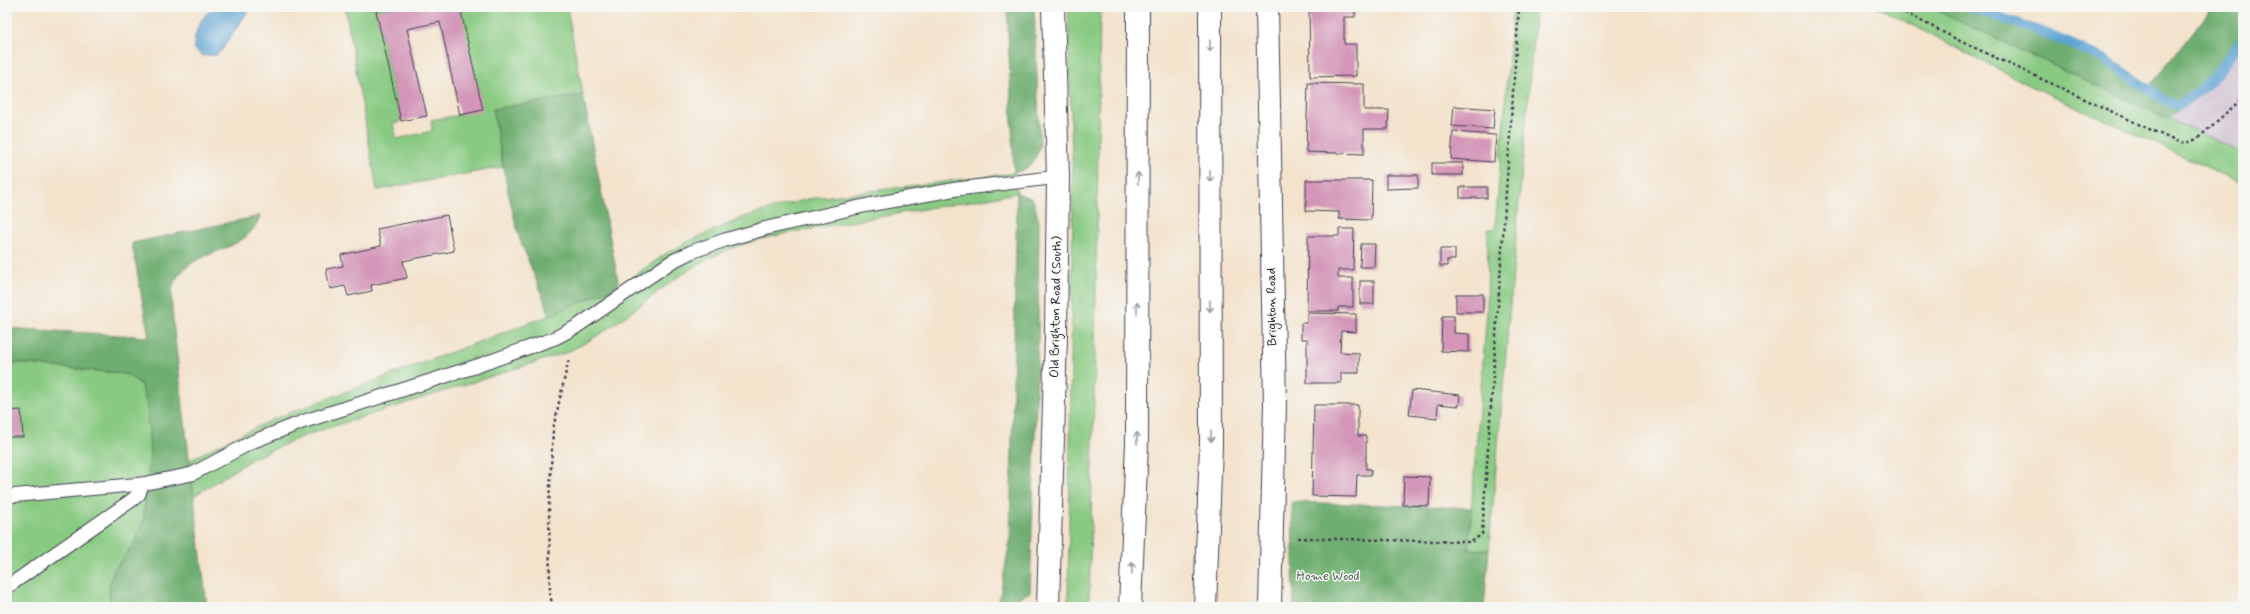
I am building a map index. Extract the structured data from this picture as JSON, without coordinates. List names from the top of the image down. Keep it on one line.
{"streets":{"main road":["Old Brighton Road (South)","Brighton Road"]},"parks":["Home Wood"]}
